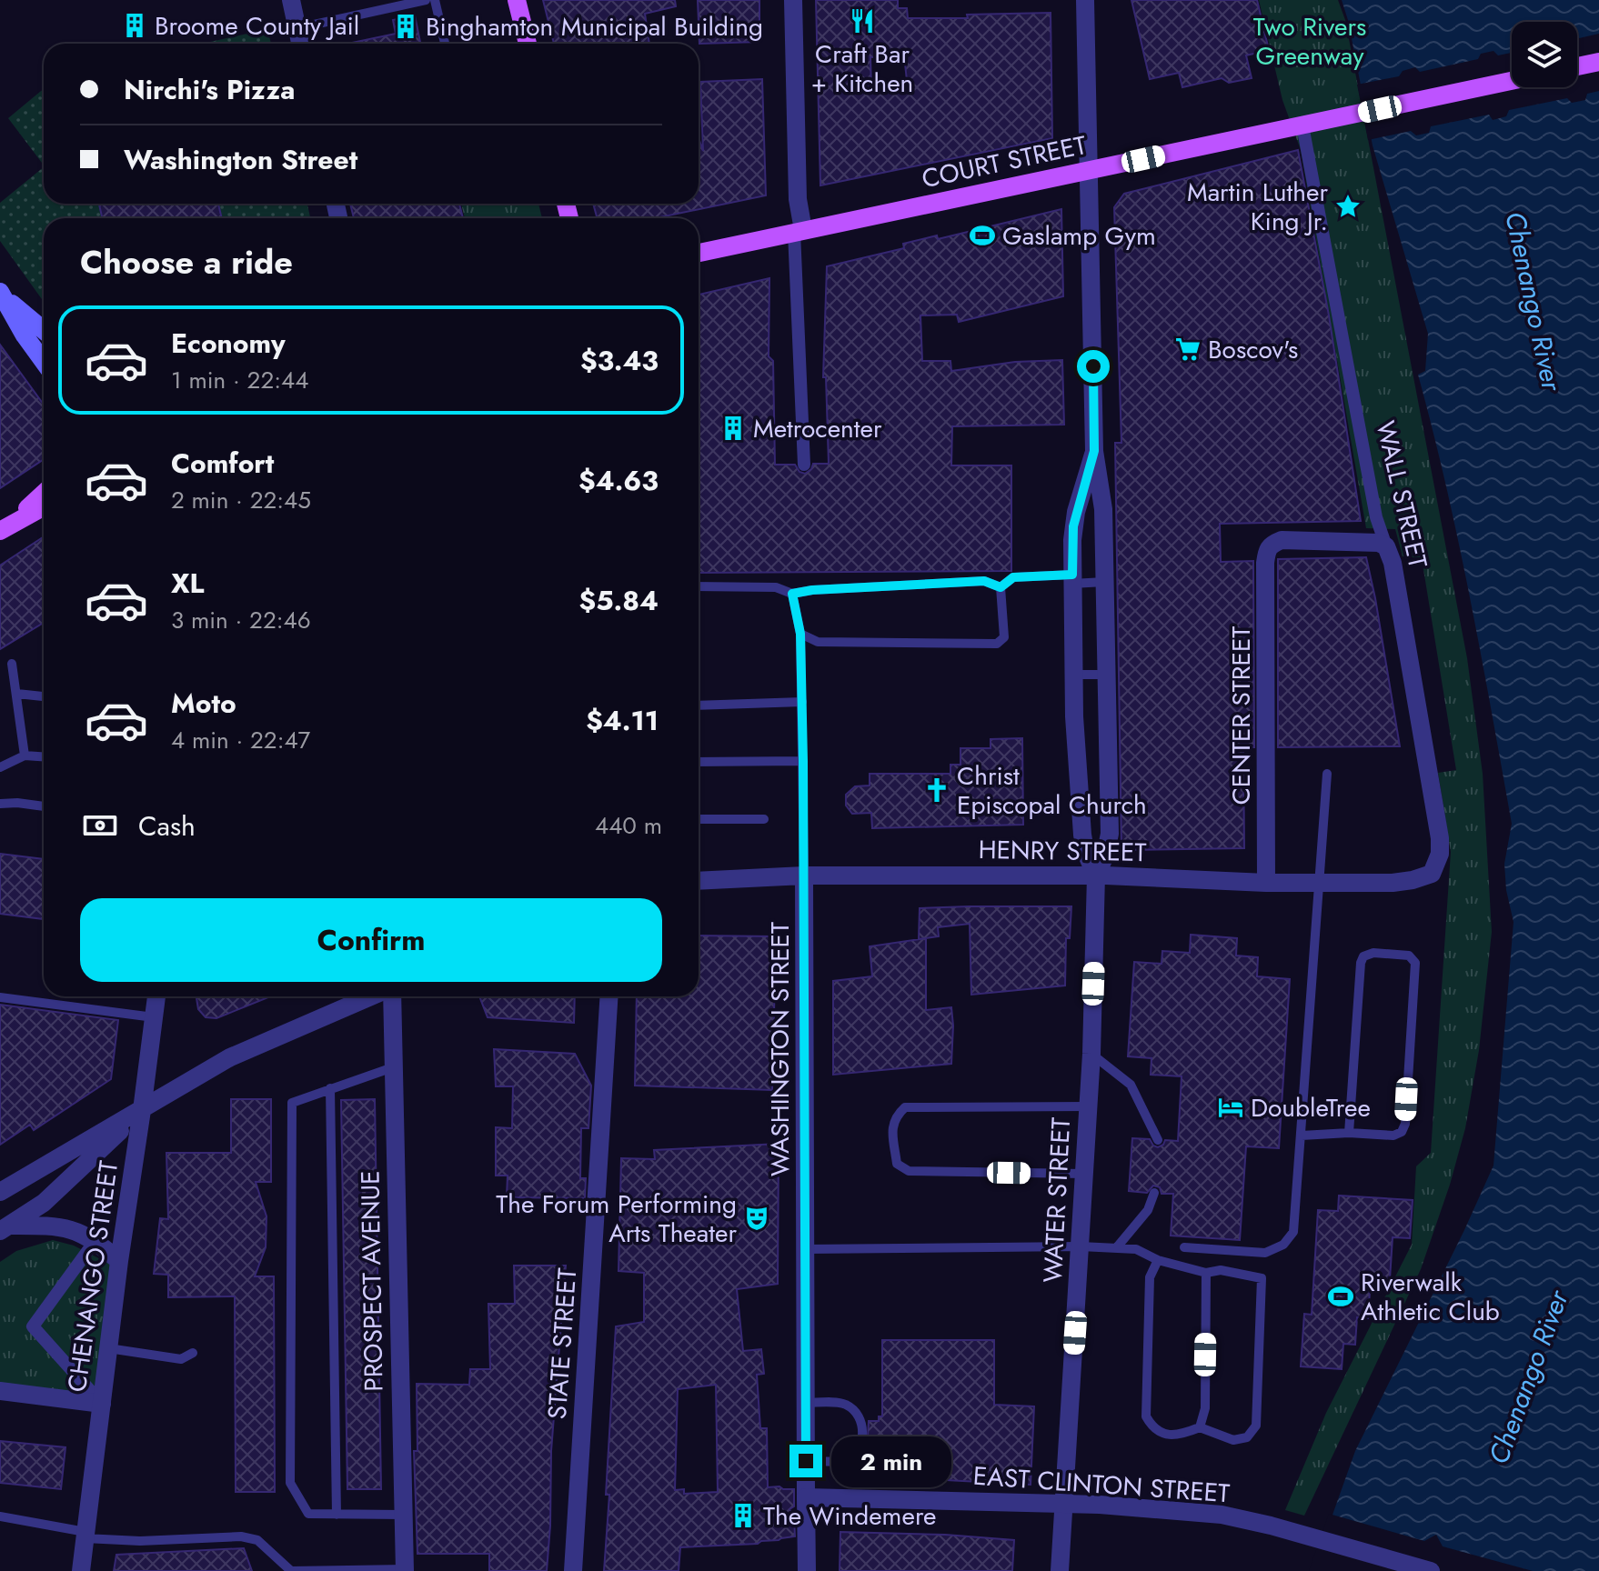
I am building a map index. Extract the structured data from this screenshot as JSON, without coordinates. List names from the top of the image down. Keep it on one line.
{"streets":{"main road":["COURT STREET"],"street":["WALL STREET","CENTER STREET","HENRY STREET","WASHINGTON STREET","WATER STREET","CHENANGO STREET","PROSPECT AVENUE","STATE STREET","EAST CLINTON STREET"]},"crossings":[["COURT STREET","WALL STREET"],["COURT STREET","WATER STREET"],["WALL STREET","CENTER STREET"],["WALL STREET","HENRY STREET"],["CENTER STREET","HENRY STREET"],["HENRY STREET","WASHINGTON STREET"],["HENRY STREET","WATER STREET"],["WASHINGTON STREET","EAST CLINTON STREET"],["WATER STREET","EAST CLINTON STREET"]],"water":["Chenango River"],"parks":["Two Rivers Greenway"],"places":{"restaurant":["Craft Bar + Kitchen"],"building":["Broome County Jail","Binghamton Municipal Building","Metrocenter","The Windemere"],"place":["Martin Luther King Jr."],"sports":["Gaslamp Gym","Riverwalk Athletic Club"],"supermarket":["Boscov's"],"church":["Christ Episcopal Church"],"hotel":["DoubleTree"],"theatre":["The Forum Performing Arts Theater"]},"page":{"banner":["Nirchi's Pizza","Washington Street"],"heading":"Choose a ride","list":[{"name":"Economy","note":"1 min · 22:44","value":"$3.43"},{"name":"Comfort","note":"2 min · 22:45","value":"$4.63"},{"name":"XL","note":"3 min · 22:46","value":"$5.84"},{"name":"Moto","note":"4 min · 22:47","value":"$4.11"}],"pay":["Cash","440 m"],"buttons":"Confirm","bubble":"2 min"}}
